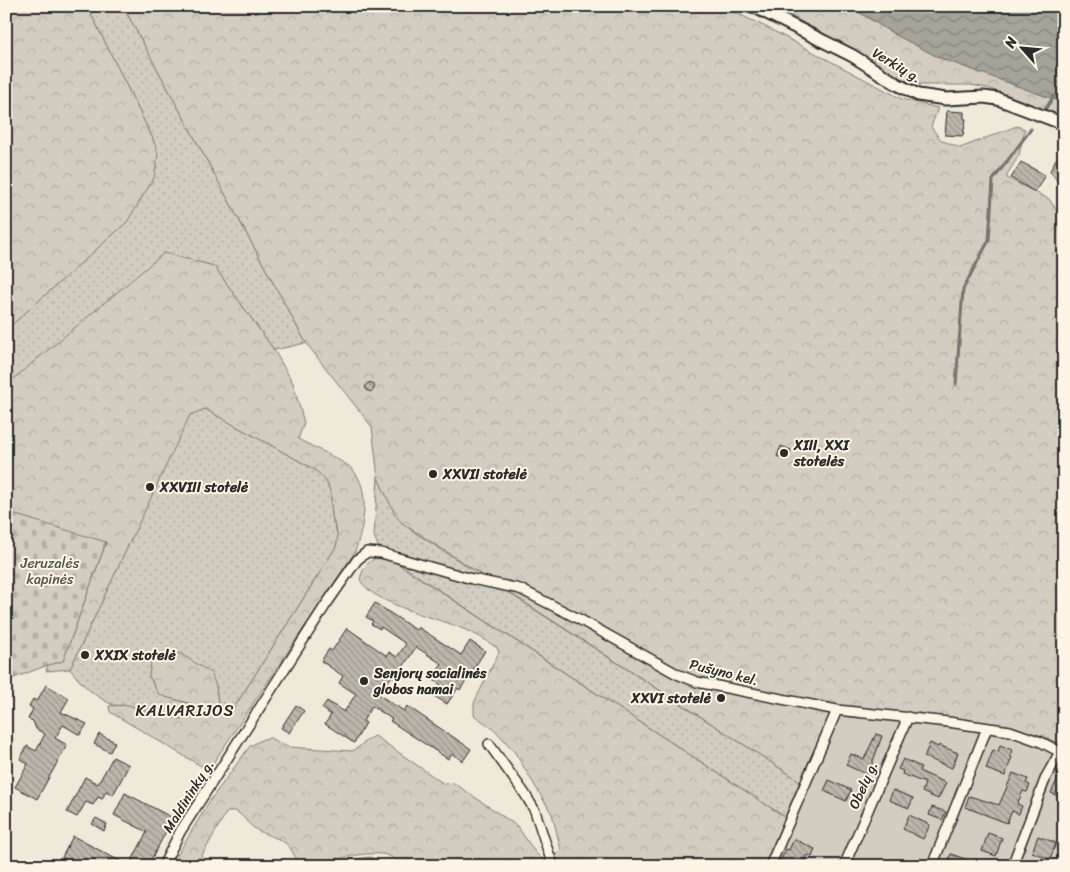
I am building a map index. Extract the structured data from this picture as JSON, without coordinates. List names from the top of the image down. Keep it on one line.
{"streets":{"main road":["Verkių g."],"street":["Pušyno kel.","Obelų g.","Maldininkų g."]},"crossings":[["Pušyno kel.","Obelų g."],["Pušyno kel.","Maldininkų g."]],"districts":["KALVARIJOS"],"parks":["Jeruzalės kapinės"],"places":["XIII, XXI stotelės","XXVII stotelė","XXVIII stotelė","XXIX stotelė","Senjorų socialinės globos namai","XXVI stotelė"],"north":"top left"}
